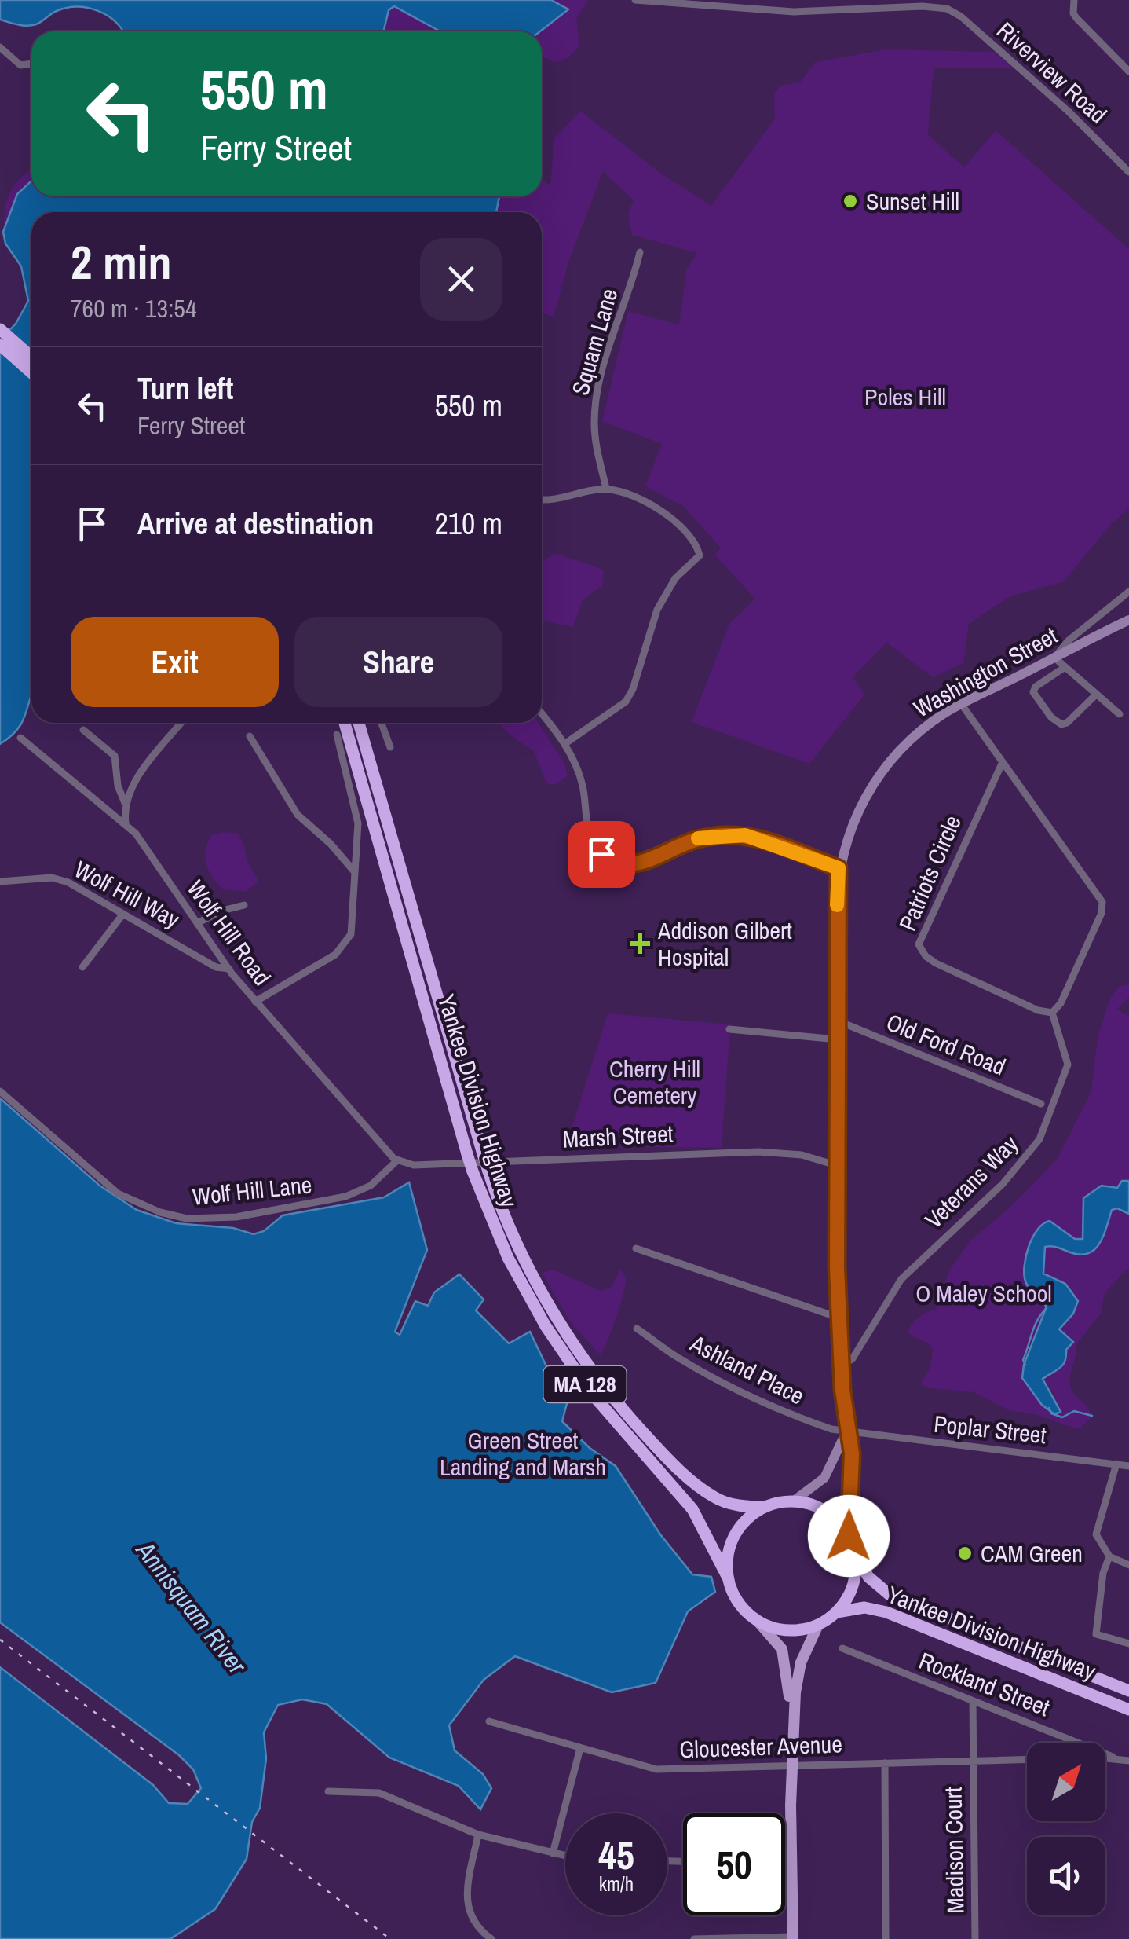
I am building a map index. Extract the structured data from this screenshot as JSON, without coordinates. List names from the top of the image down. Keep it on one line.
{"streets":{"highway":["Yankee Division Highway","MA 128"],"main road":["Washington Street"],"street":["Riverview Road","Squam Lane","Patriots Circle","Wolf Hill Way","Wolf Hill Road","Old Ford Road","Marsh Street","Veterans Way","Wolf Hill Lane","Ashland Place","Poplar Street","Rockland Street","Gloucester Avenue","Madison Court"]},"crossings":[["Washington Street","Old Ford Road"],["Washington Street","Yankee Division Highway"],["Washington Street","Marsh Street"],["Washington Street","Veterans Way"],["Washington Street","Ashland Place"],["Washington Street","MA 128"],["Washington Street","Poplar Street"],["Patriots Circle","Veterans Way"],["Wolf Hill Way","Wolf Hill Road"],["Wolf Hill Road","Marsh Street"],["Wolf Hill Road","Wolf Hill Lane"],["Yankee Division Highway","MA 128"],["Marsh Street","Wolf Hill Lane"],["Ashland Place","Poplar Street"],["Rockland Street","Madison Court"],["Gloucester Avenue","Madison Court"]],"water":["Annisquam River"],"parks":["Poles Hill","Cherry Hill Cemetery","O Maley School","Green Street Landing and Marsh"],"places":{"other":["Sunset Hill","CAM Green"],"health":["Addison Gilbert Hospital"]},"north":"top right","page":{"turn":["550 m","Ferry Street"],"heading":["2 min","760 m · 13:54"],"list":[{"name":"Turn left","note":"Ferry Street","value":"550 m"},{"name":"Arrive at destination","value":"210 m"}],"buttons":["Exit","Share"],"speed":"45 km/h","limit":"50"}}
